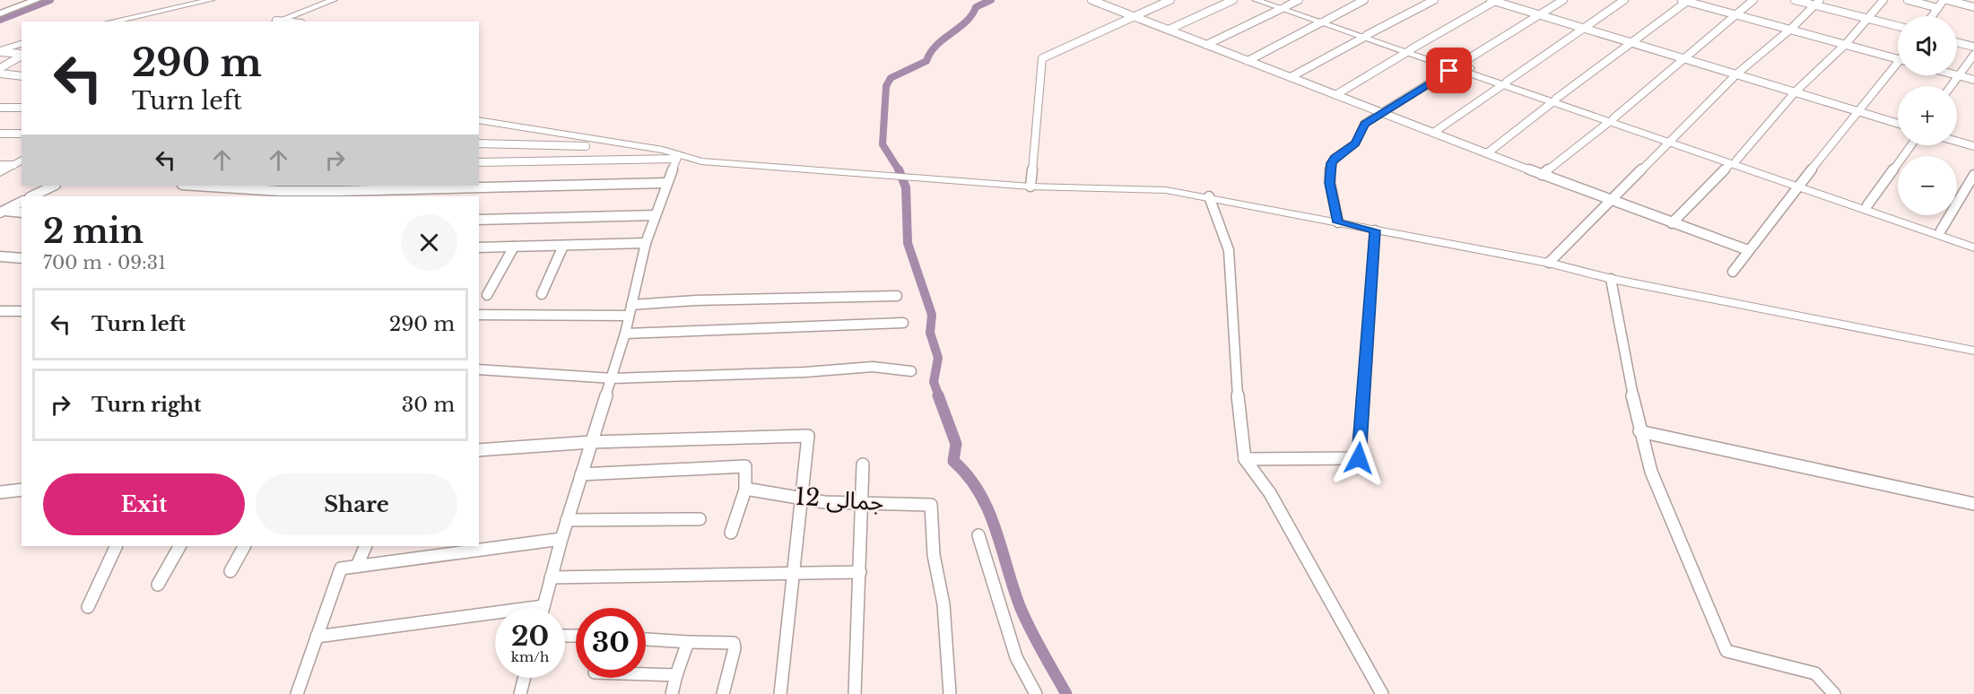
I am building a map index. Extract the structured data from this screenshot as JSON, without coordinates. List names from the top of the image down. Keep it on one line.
{"streets":{"street":["جمالی 12"]},"page":{"map_buttons":["+","−"],"turn":["290 m","Turn left"],"heading":["2 min","700 m · 09:31"],"list":[{"name":"Turn left","value":"290 m"},{"name":"Turn right","value":"30 m"}],"buttons":["Exit","Share"],"speed":"20 km/h","limit":"30"}}
